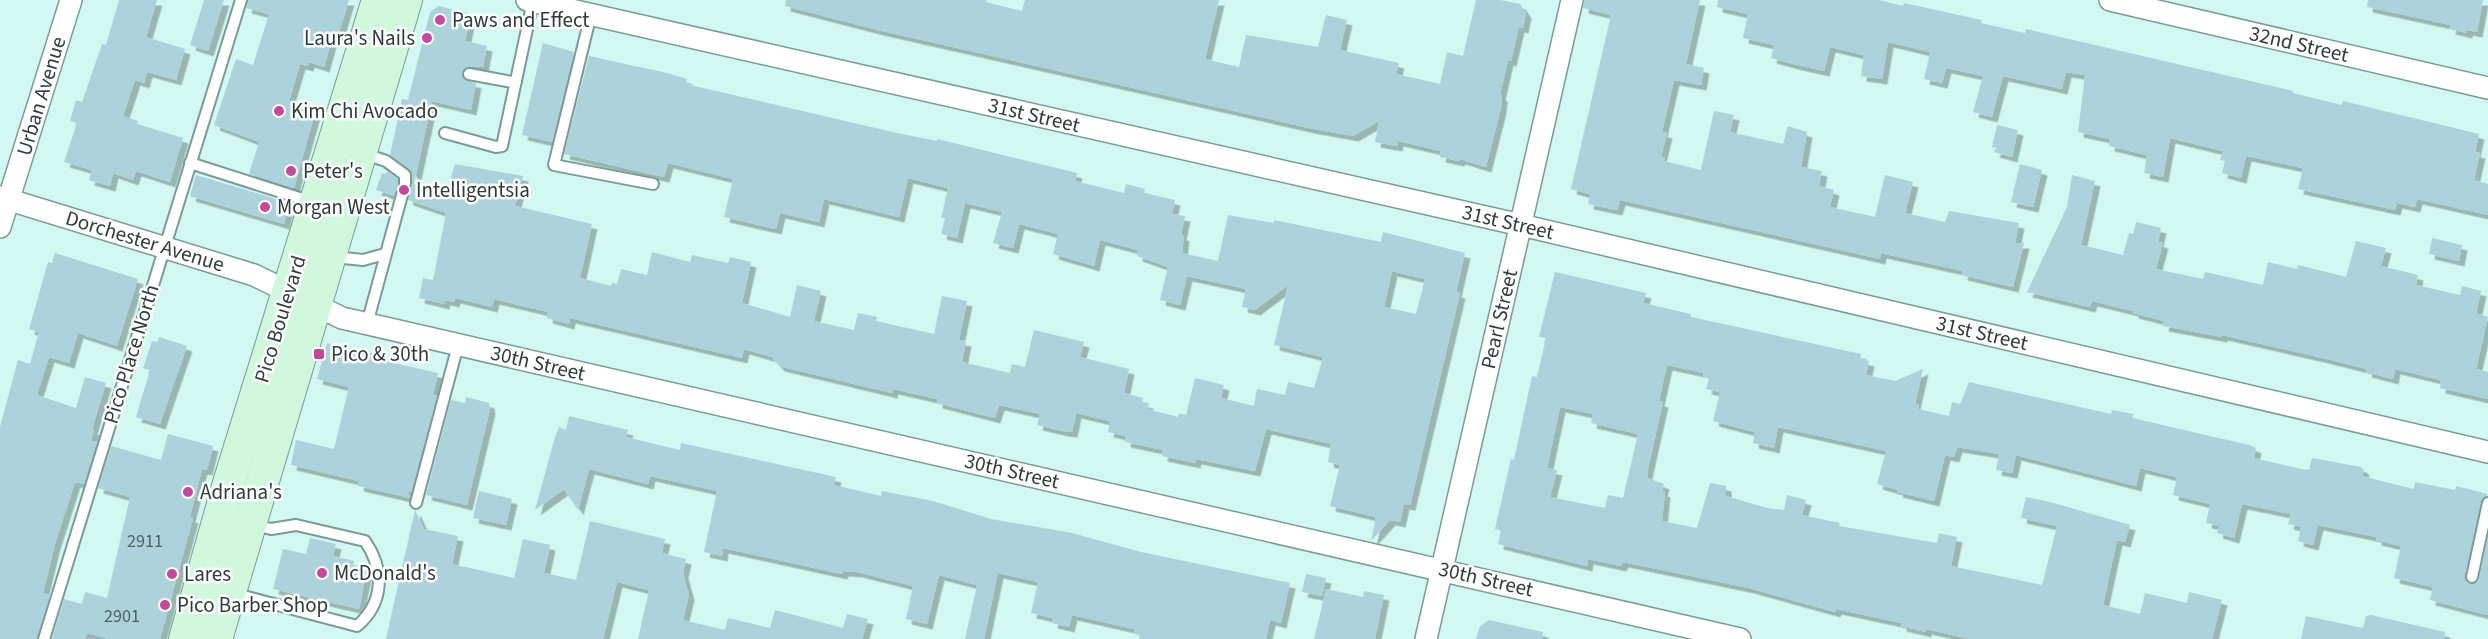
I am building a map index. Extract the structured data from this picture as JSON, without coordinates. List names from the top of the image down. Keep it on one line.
{"streets":{"main road":["Pico Boulevard"],"street":["32nd Street","Urban Avenue","31st Street","Dorchester Avenue","Pearl Street","30th Street"],"lane":["Pico Place North"]},"crossings":[["Urban Avenue","Dorchester Avenue"],["31st Street","Pearl Street"],["Dorchester Avenue","Pico Boulevard"],["Dorchester Avenue","Pico Place North"],["Dorchester Avenue","30th Street"],["Pico Boulevard","30th Street"],["Pearl Street","30th Street"]],"places":{"other":["Paws and Effect","Laura's Nails","Kim Chi Avocado","Peter's","Intelligentsia","Morgan West","Adriana's","McDonald's","Lares","Pico Barber Shop"],"transit":["Pico & 30th"]},"house_numbers":["2911","2901"]}
